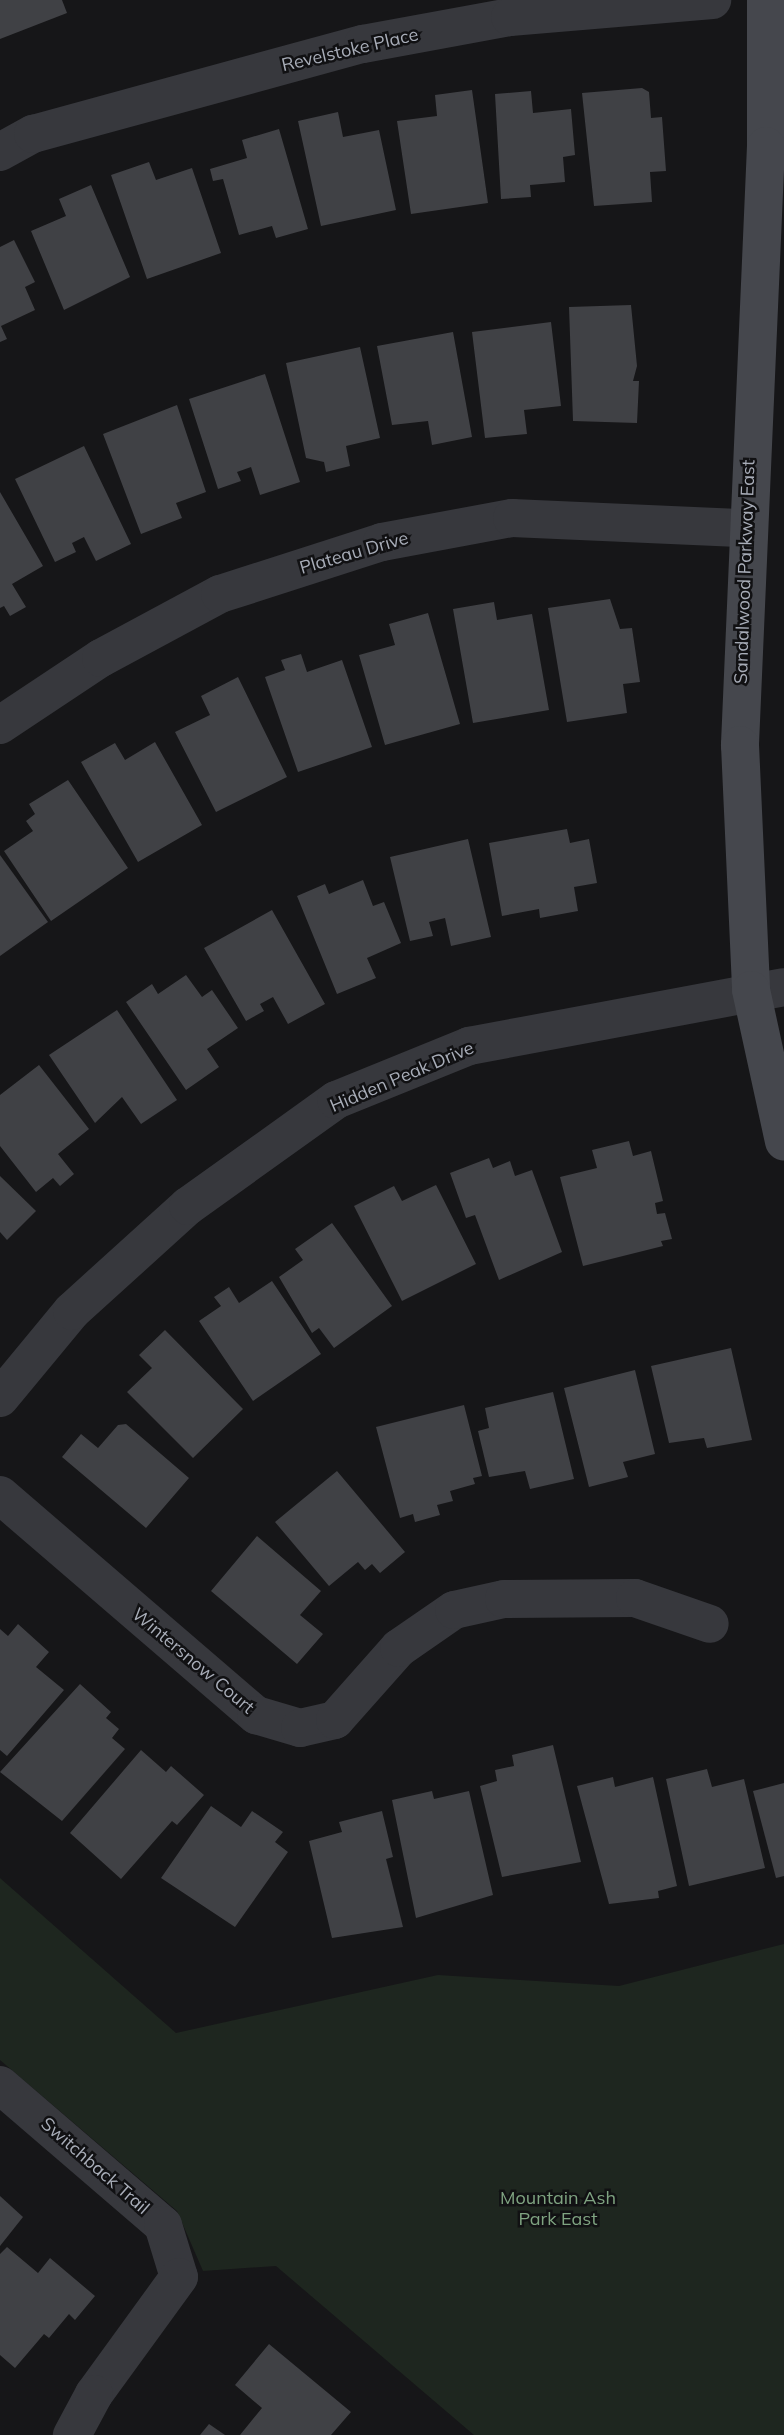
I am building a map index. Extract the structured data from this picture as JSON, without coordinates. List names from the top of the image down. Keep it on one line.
{"streets":{"main road":["Sandalwood Parkway East"],"street":["Revelstoke Place","Plateau Drive","Hidden Peak Drive","Wintersnow Court","Switchback Trail"]},"crossings":[["Plateau Drive","Sandalwood Parkway East"],["Sandalwood Parkway East","Hidden Peak Drive"]],"parks":["Mountain Ash Park East"]}
